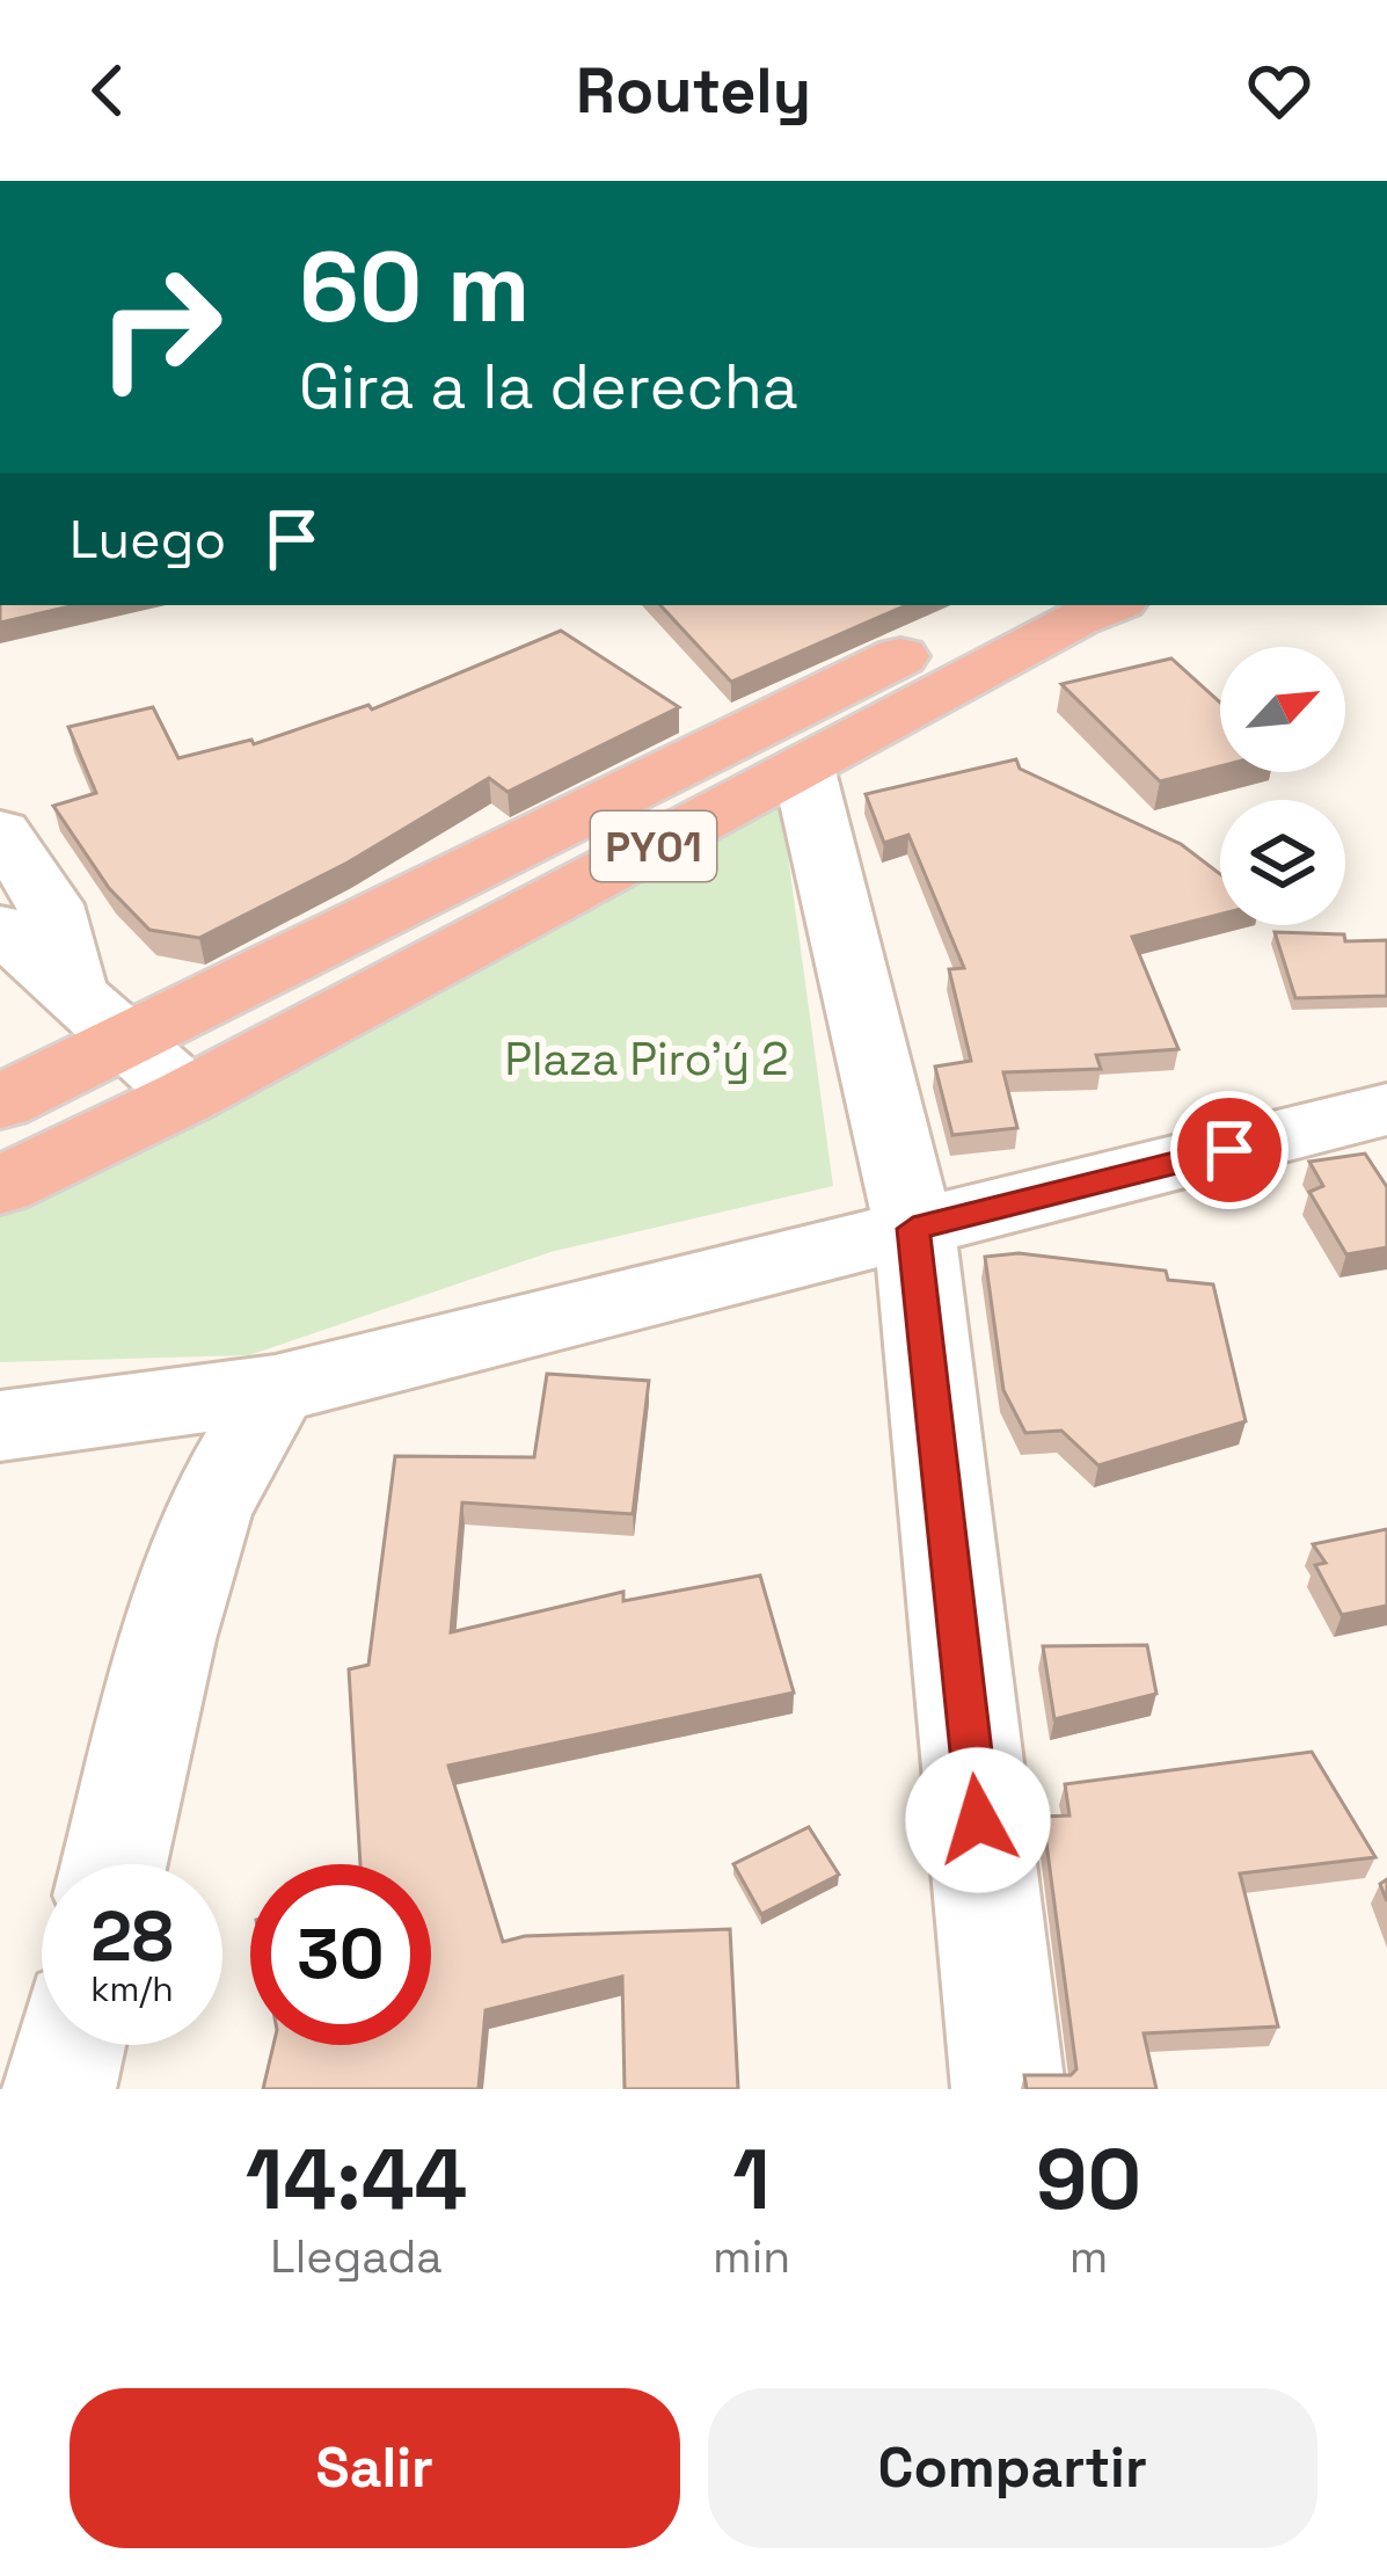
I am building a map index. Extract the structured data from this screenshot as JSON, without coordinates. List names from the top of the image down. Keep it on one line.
{"streets":{"highway":["PY01"]},"parks":["Plaza Piro'ý 2"],"north":"top right","page":{"header":"Routely","turn":["60 m","Gira a la derecha"],"then":"Luego","speed":"28 km/h","limit":"30","eta":["14:44","Llegada","1","min","90","m"],"buttons":["Salir","Compartir"]}}
